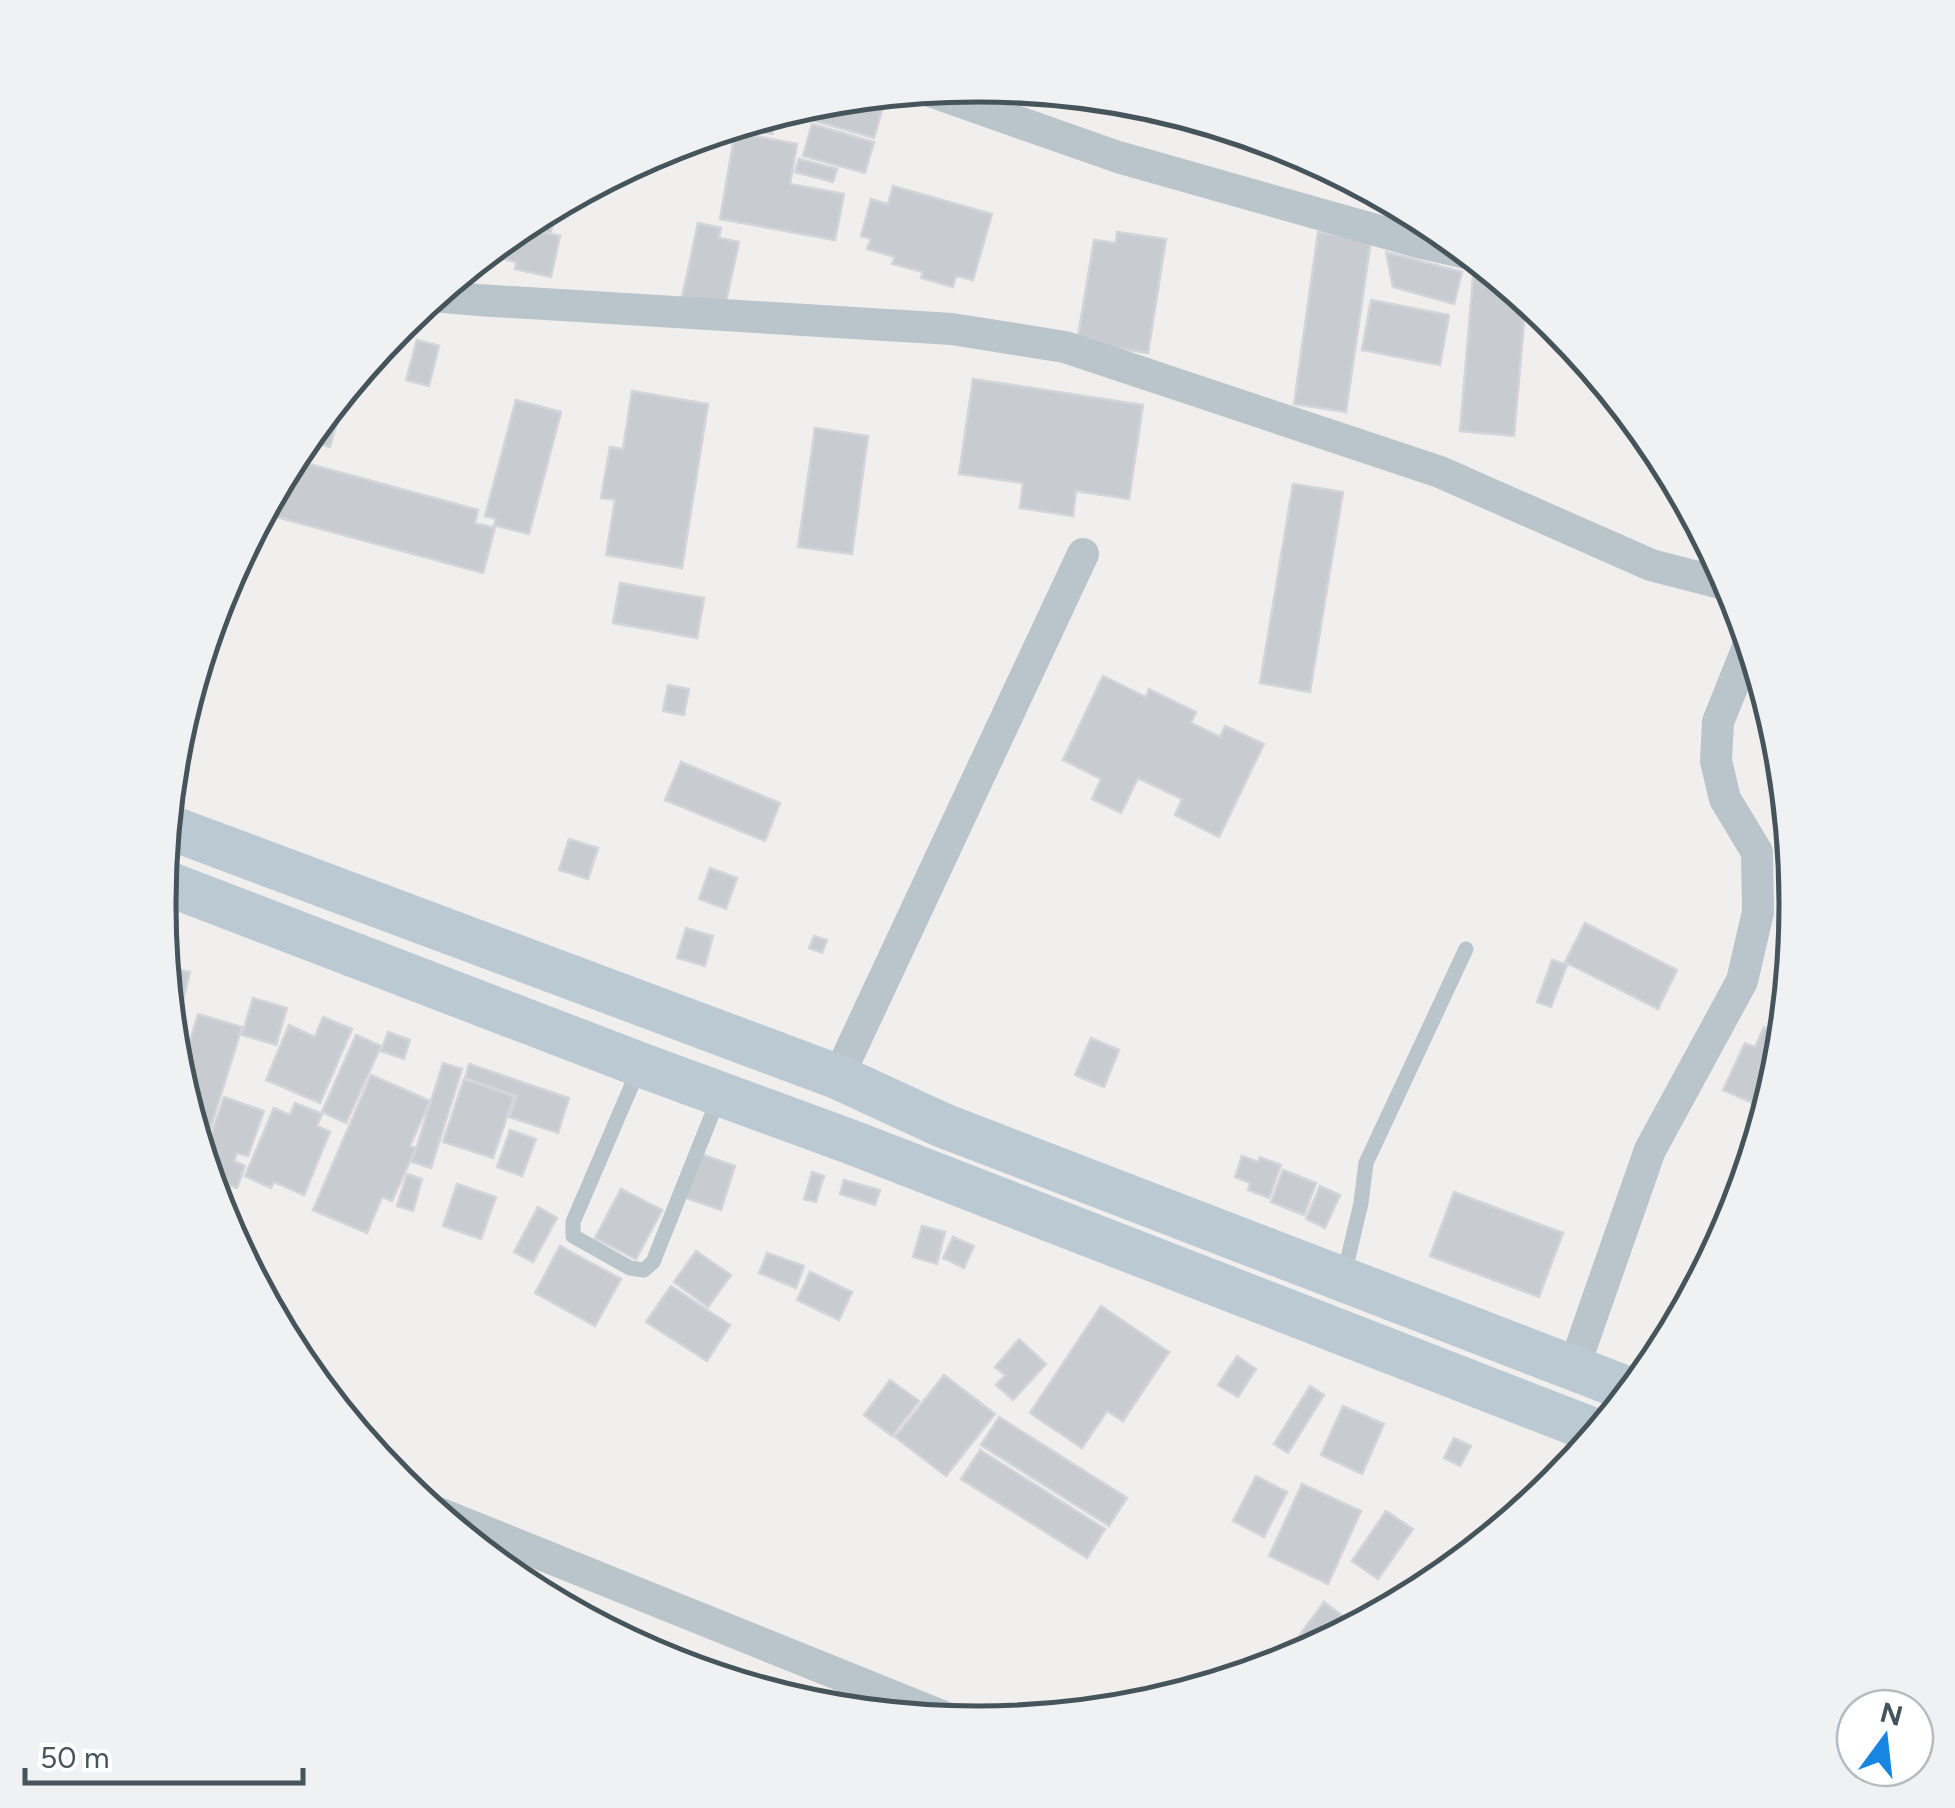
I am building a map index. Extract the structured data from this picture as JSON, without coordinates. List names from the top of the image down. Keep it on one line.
{"scale_bar":"50 m","north":"top"}
